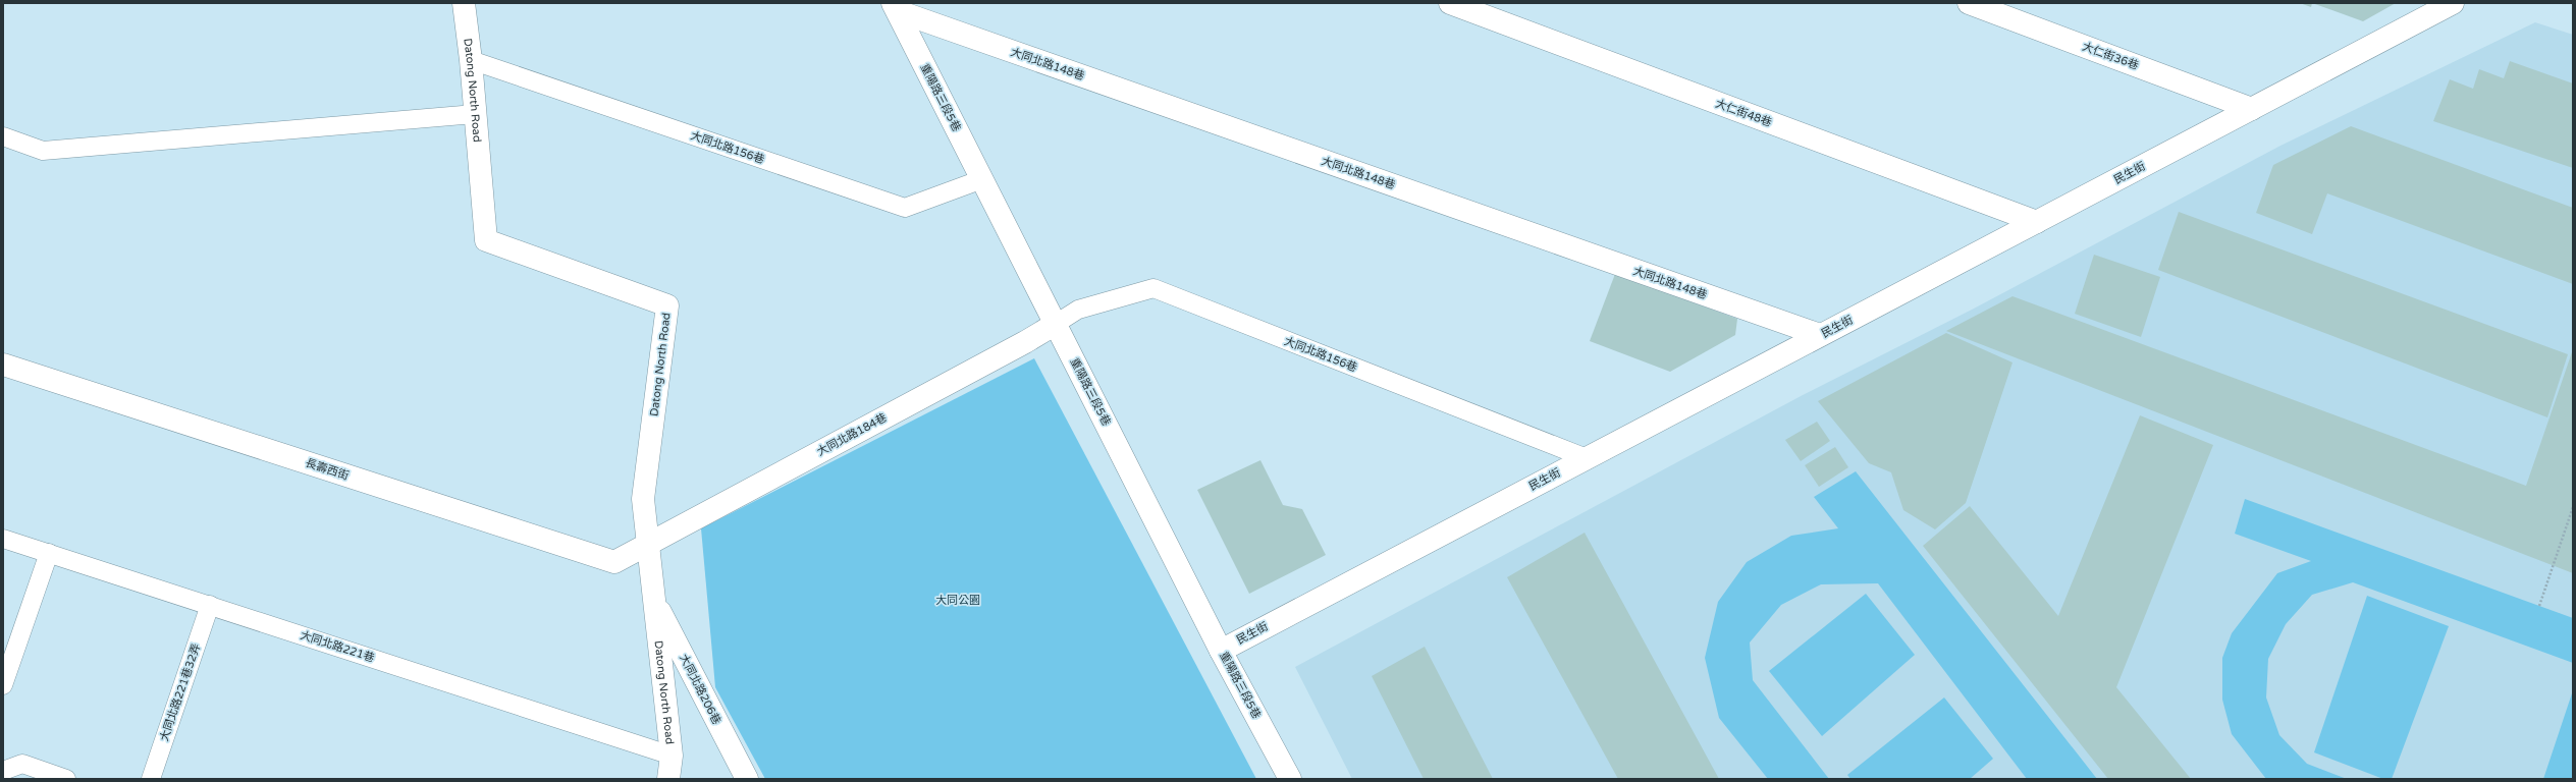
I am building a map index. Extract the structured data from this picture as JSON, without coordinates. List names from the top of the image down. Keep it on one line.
{"streets":{"street":["大仁街36巷","大同北路148巷","Datong North Road","重陽路三段5巷","大仁街48巷","民生街","大同北路184巷","長壽西街","大同北路206巷"],"lane":["大同北路156巷","大同北路221巷","大同北路221巷32弄"]},"crossings":[["大仁街36巷","民生街"],["大同北路148巷","重陽路三段5巷"],["大同北路148巷","民生街"],["Datong North Road","大同北路156巷"],["Datong North Road","大同北路184巷"],["Datong North Road","長壽西街"],["Datong North Road","大同北路221巷"],["Datong North Road","大同北路206巷"],["重陽路三段5巷","大同北路156巷"],["重陽路三段5巷","民生街"],["重陽路三段5巷","大同北路184巷"],["大仁街48巷","民生街"],["大同北路156巷","民生街"],["大同北路156巷","大同北路184巷"],["大同北路184巷","長壽西街"],["大同北路221巷","大同北路221巷32弄"]],"parks":["大同公園"]}
